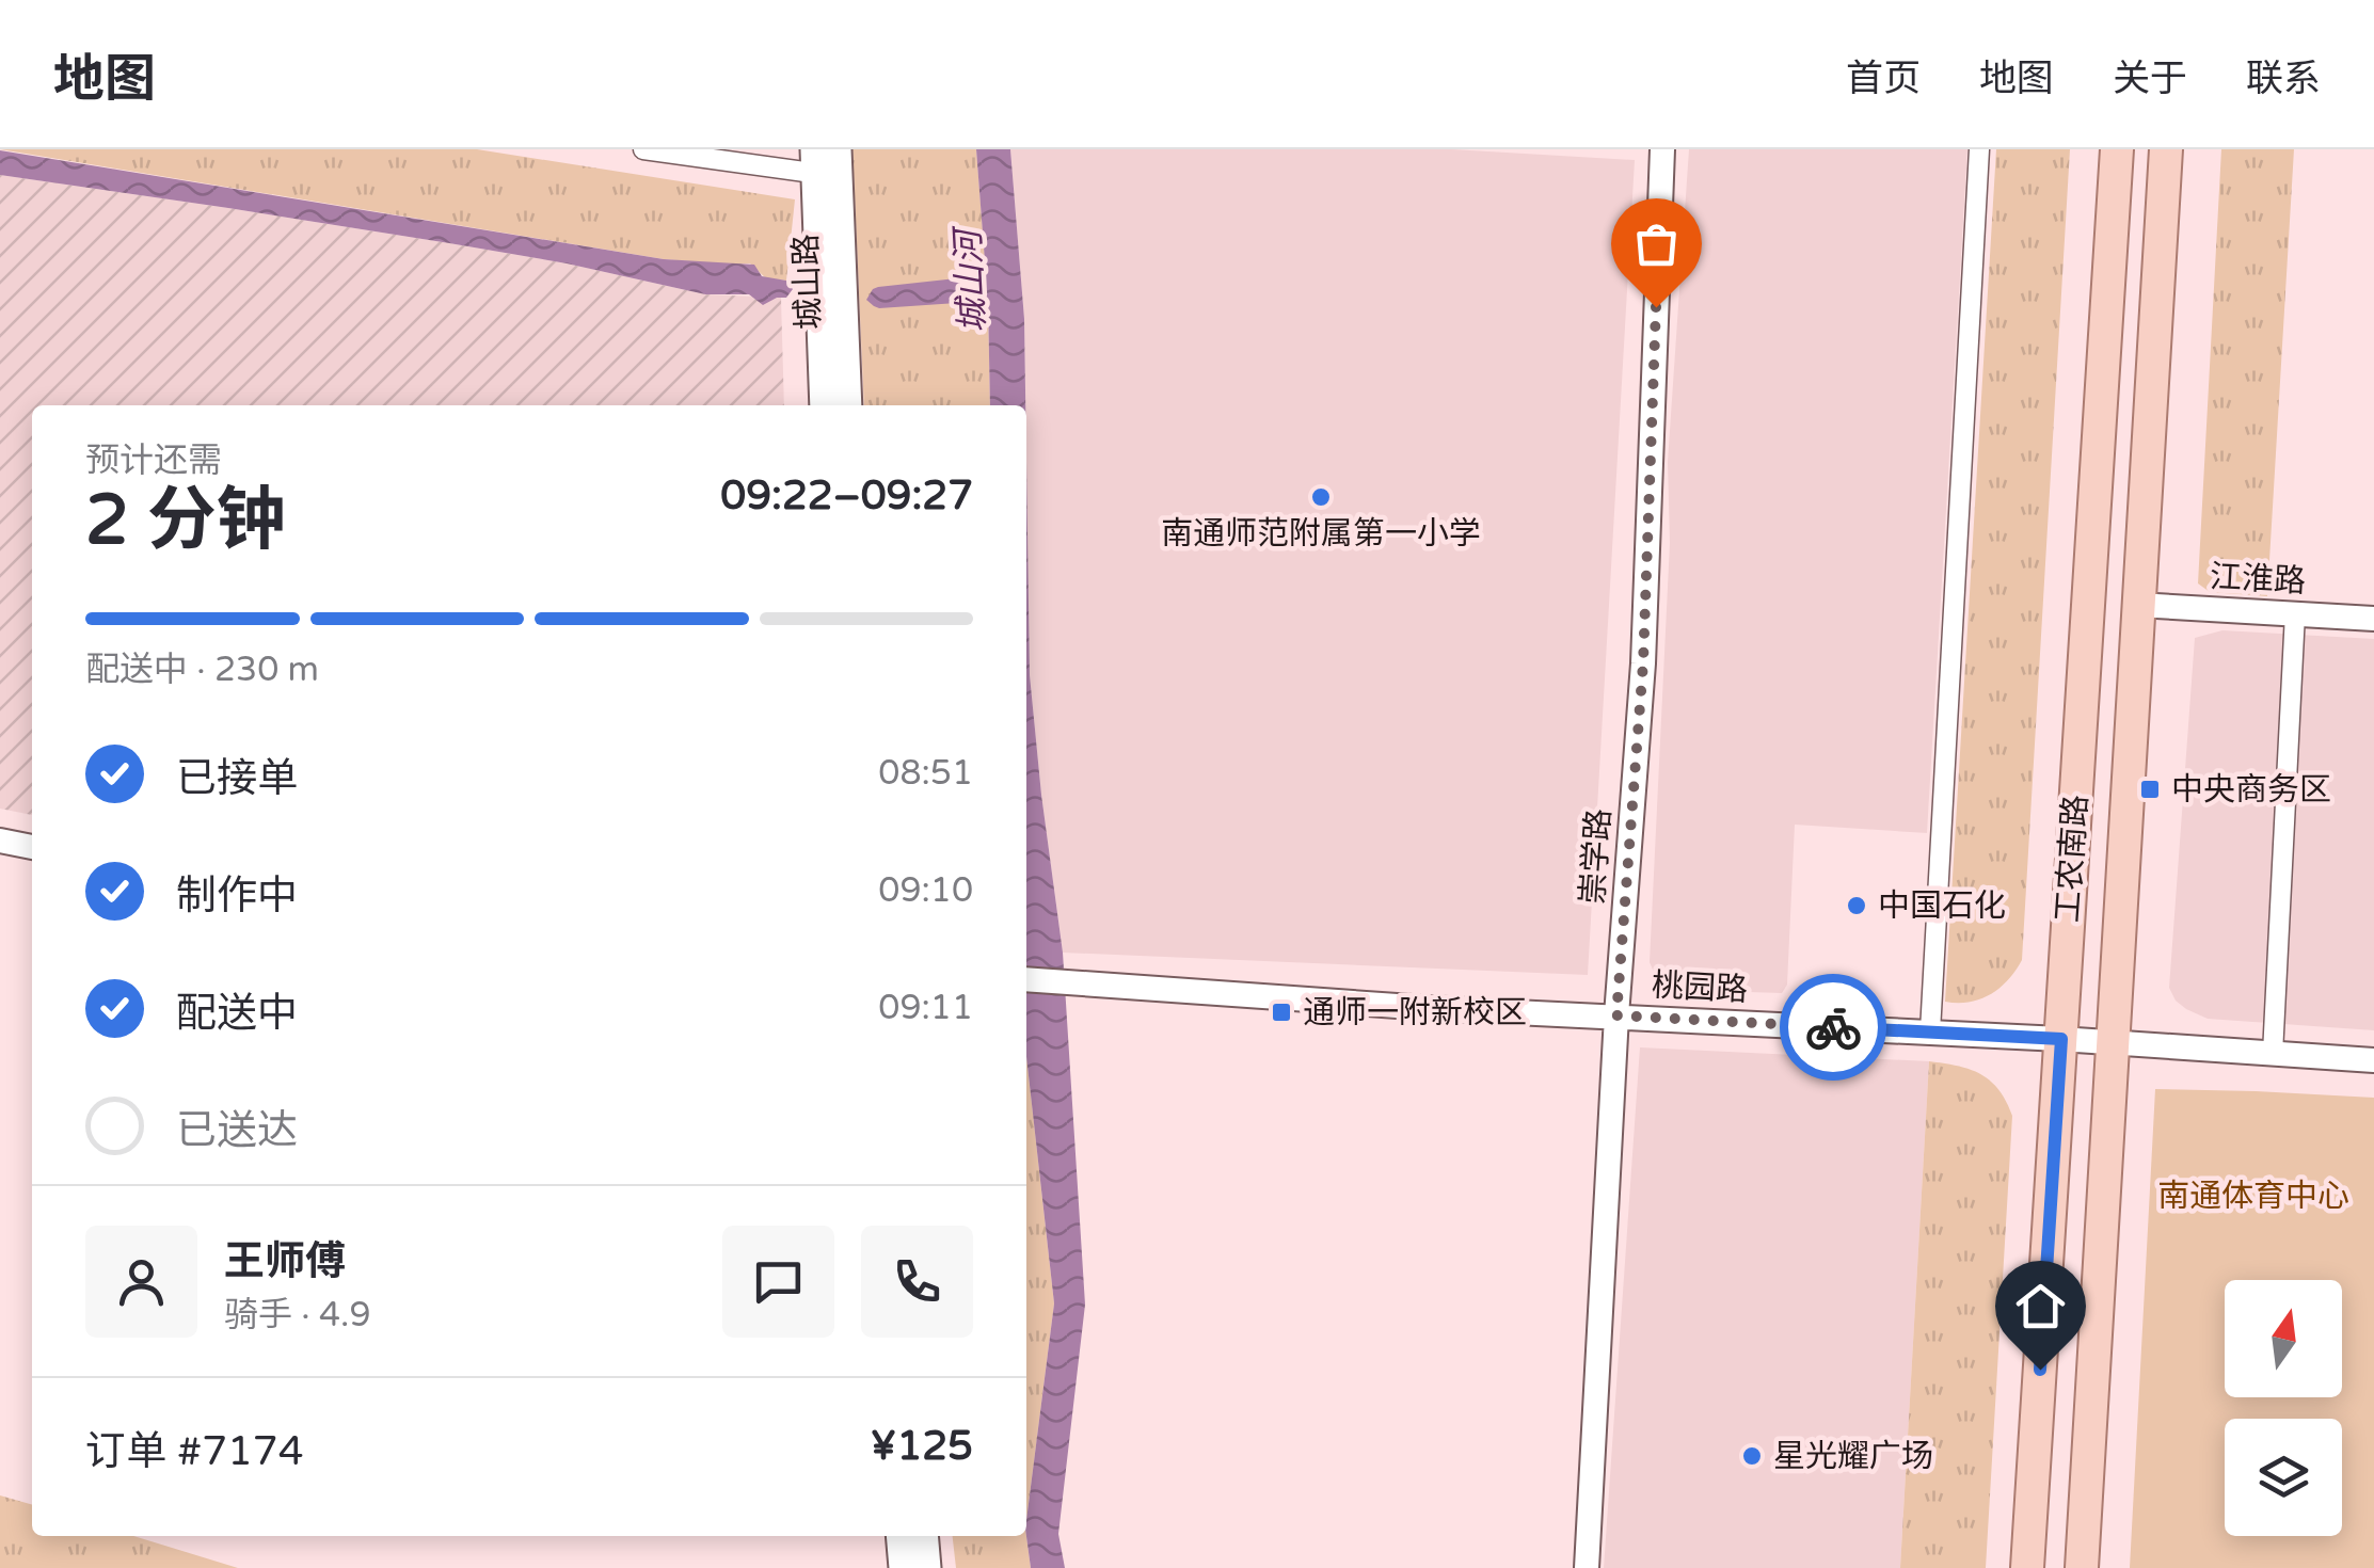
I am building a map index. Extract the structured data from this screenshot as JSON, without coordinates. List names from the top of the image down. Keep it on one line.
{"streets":{"main road":["城山路","工农南路"],"street":["江淮路","崇学路","桃园路"]},"crossings":[["江淮路","工农南路"],["崇学路","桃园路"],["工农南路","桃园路"]],"water":["城山河"],"parks":["南通体育中心"],"places":{"other":["南通师范附属第一小学","中国石化","星光耀广场"],"transit":["中央商务区","通师一附新校区"]},"north":"top","page":{"header":"地图","nav":["首页","地图","关于","联系"],"heading":["2 分钟","预计还需","09:22–09:27"],"panel":["王师傅","骑手 · 4.9","订单 #7174","¥125"],"bar":"配送中 · 230 m","list":[["已接单","08:51"],["制作中","09:10"],["配送中","09:11"],"已送达"]}}
